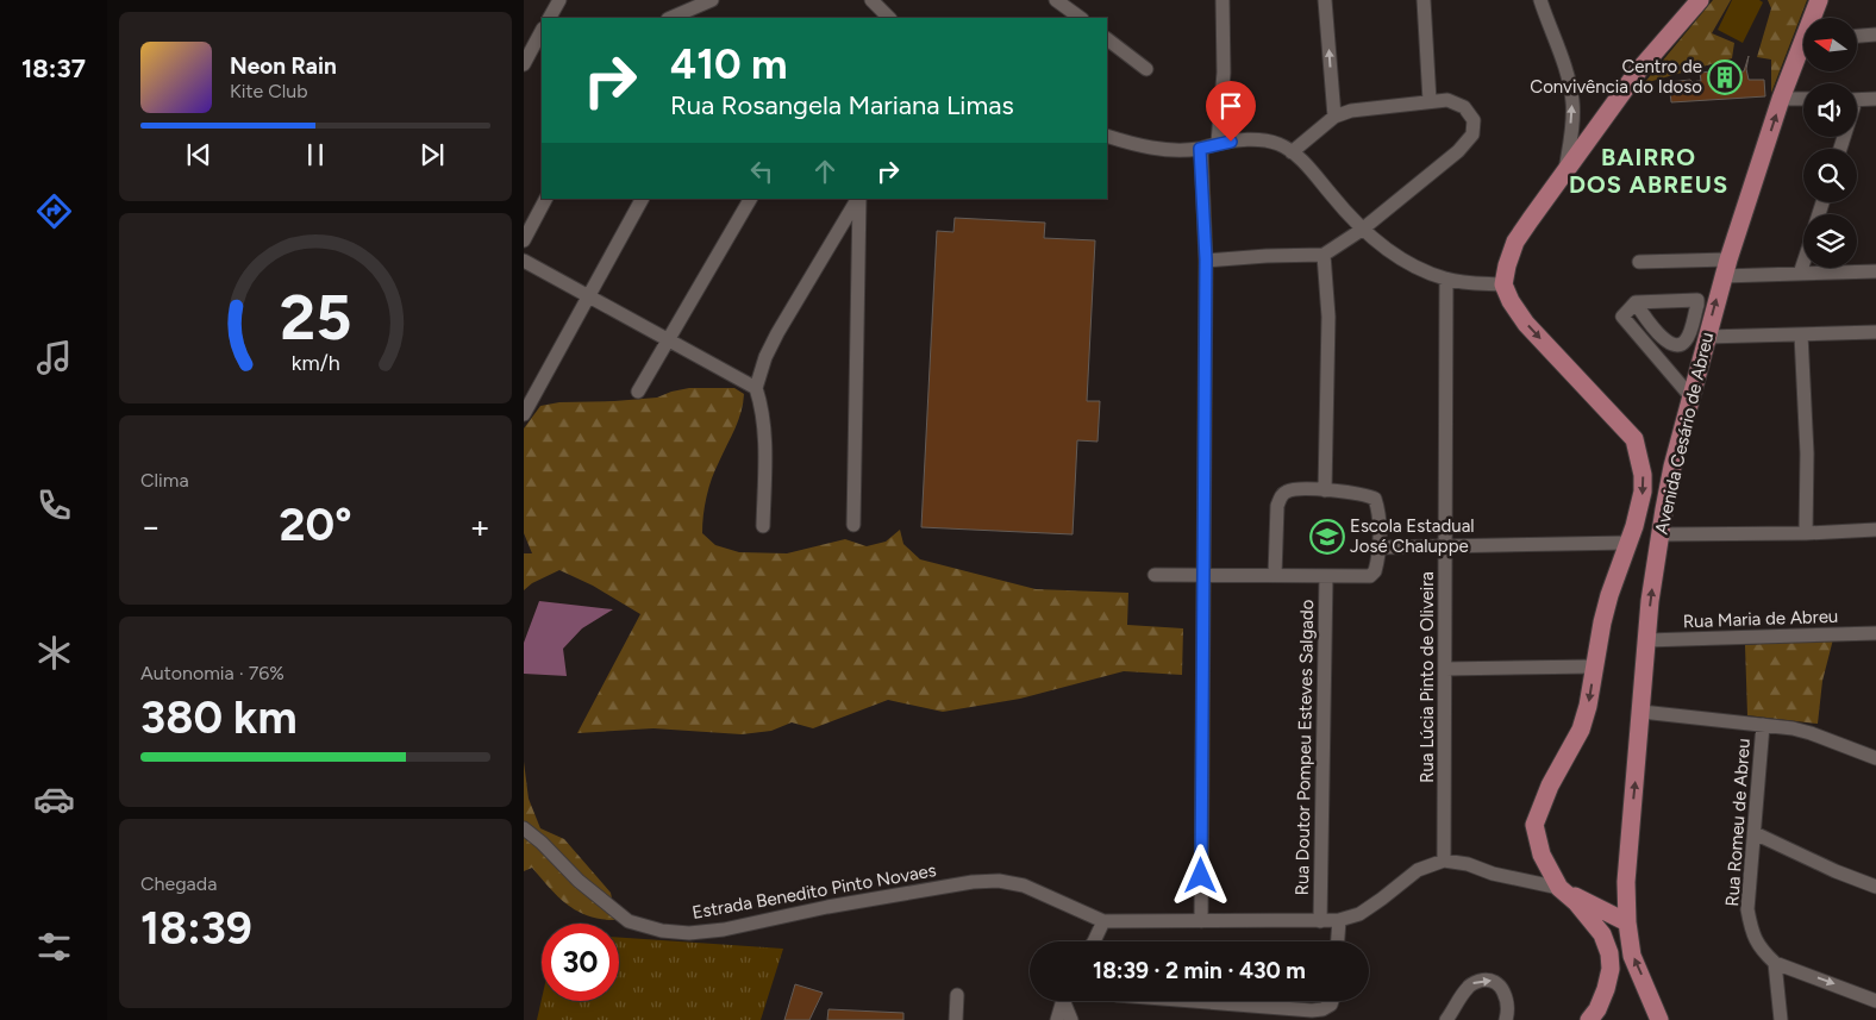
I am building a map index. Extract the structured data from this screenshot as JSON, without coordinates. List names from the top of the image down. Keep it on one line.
{"streets":{"main road":["Avenida Cesário de Abreu"],"street":["Rua Maria de Abreu","Rua Lúcia Pinto de Oliveira","Rua Doutor Pompeu Esteves Salgado","Rua Romeu de Abreu","Estrada Benedito Pinto Novaes"]},"crossings":[["Avenida Cesário de Abreu","Rua Maria de Abreu"]],"districts":["BAIRRO DOS ABREUS"],"places":{"building":["Centro de Convivência do Idoso"],"school or university":["Escola Estadual José Chaluppe"]},"north":"left","page":{"tabs":"18:37","turn":["410 m","Rua Rosangela Mariana Limas"],"song":["Neon Rain","Kite Club"],"tile":["Clima",["Autonomia · 76%","380 km"],["Chegada","18:39"]],"heat":["−","20°","+"],"limit":"30","trip":"18:39 · 2 min · 430 m","gauge":["25","km/h"]}}
